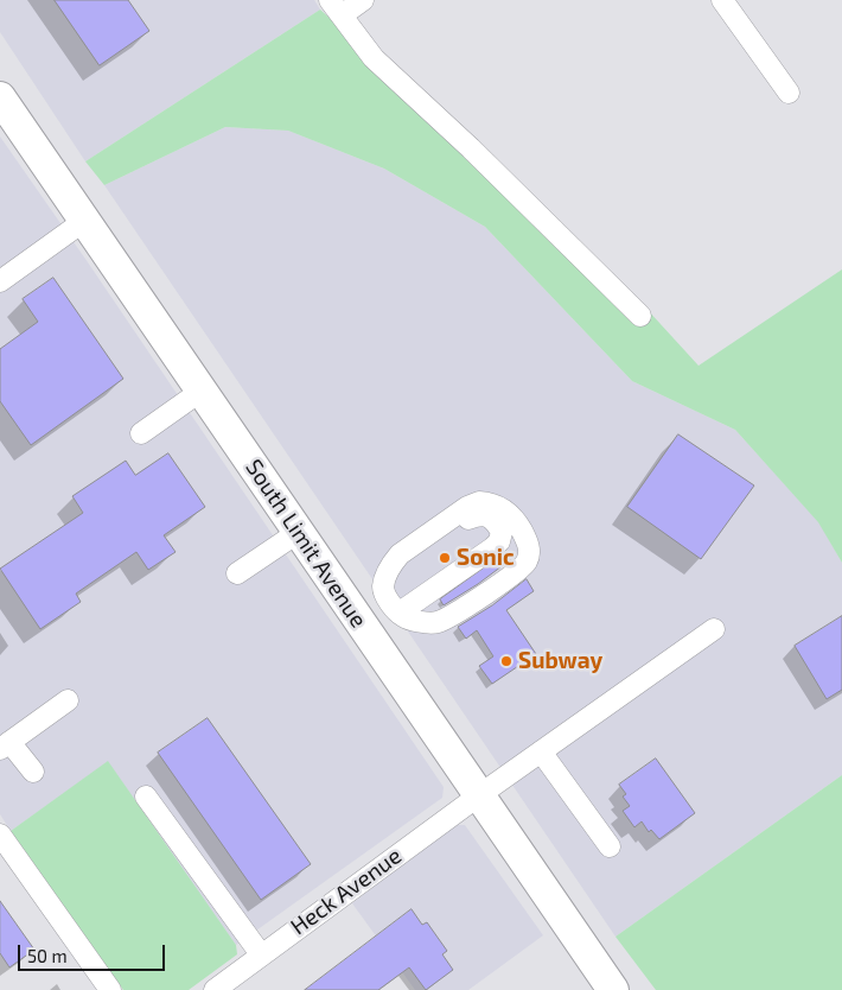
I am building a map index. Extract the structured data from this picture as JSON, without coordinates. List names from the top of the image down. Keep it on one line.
{"streets":{"highway":["South Limit Avenue"],"street":["Heck Avenue"]},"crossings":[["South Limit Avenue","Heck Avenue"]],"places":["Sonic","Subway"],"scale_bar":"50 m"}
